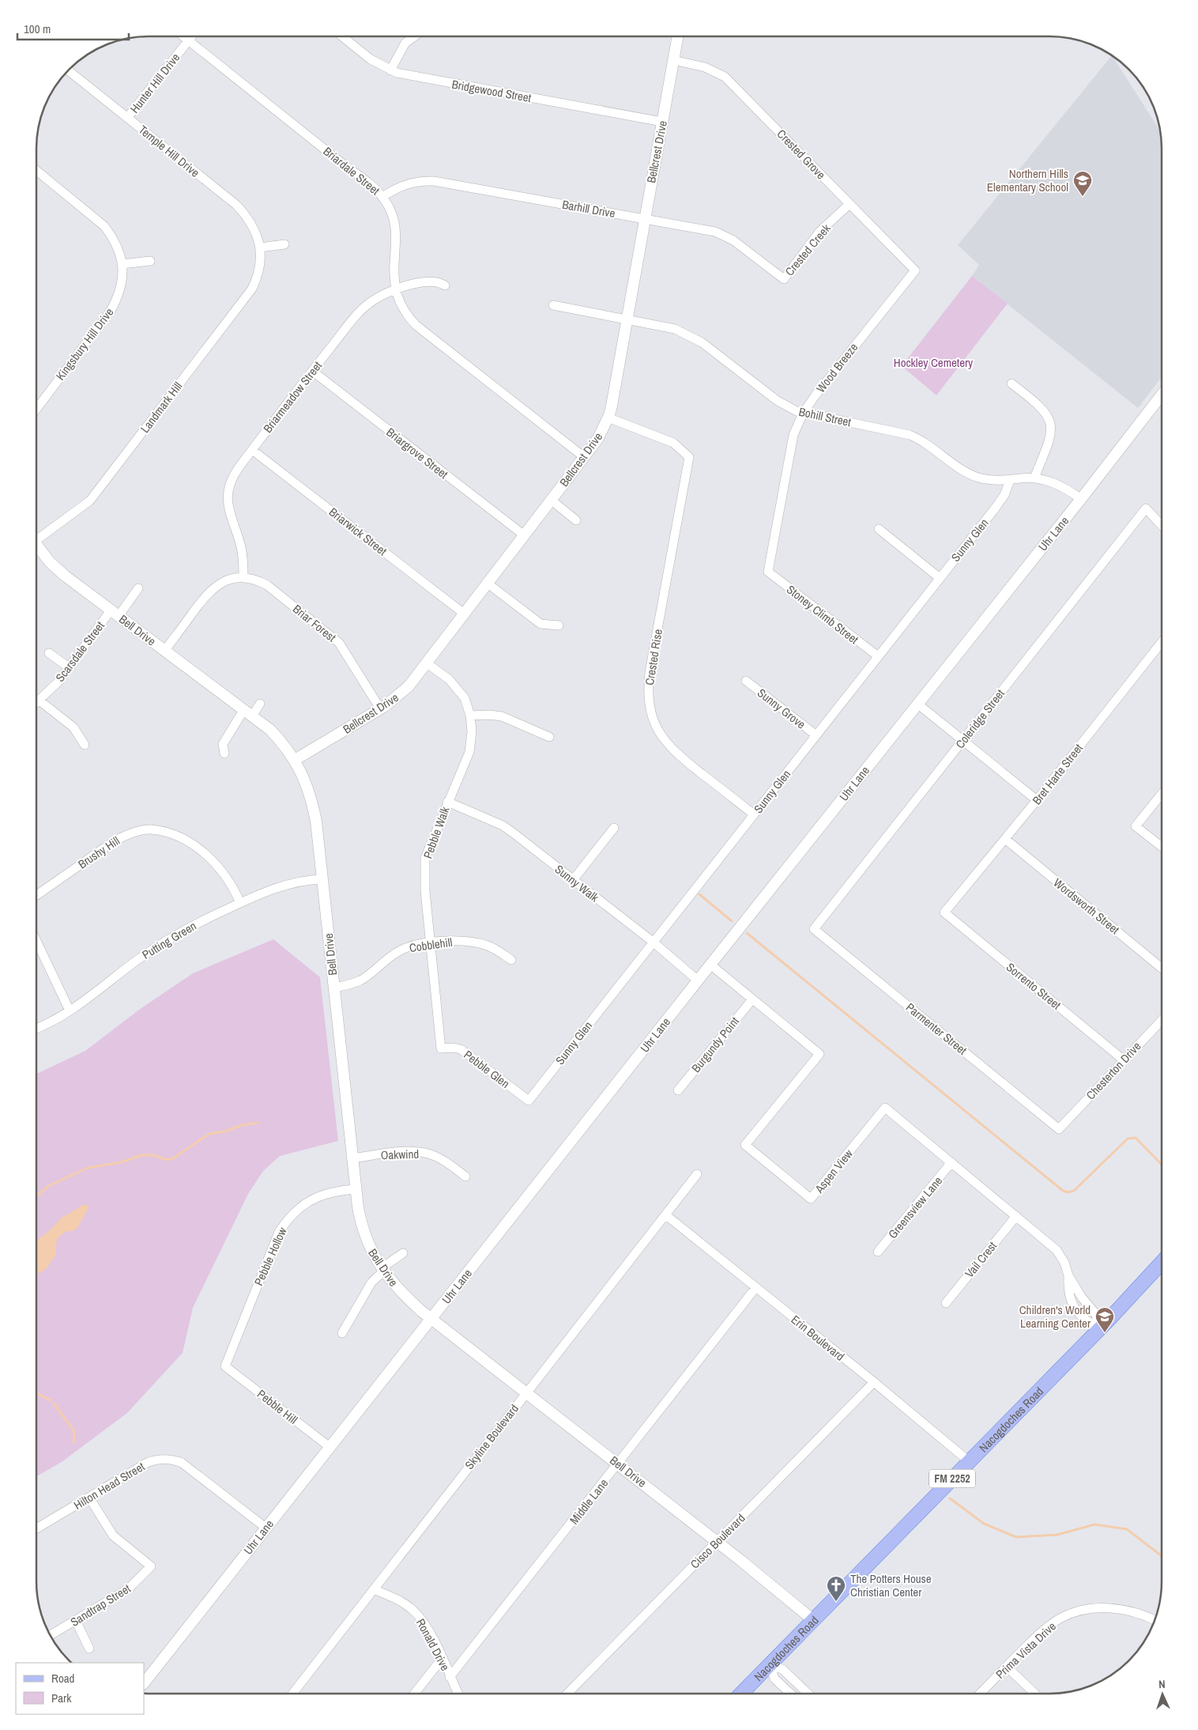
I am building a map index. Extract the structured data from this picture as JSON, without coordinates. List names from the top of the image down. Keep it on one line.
{"streets":{"main road":["Nacogdoches Road","FM 2252"],"street":["Hunter Hill Drive","Bridgewood Street","Temple Hill Drive","Bellcrest Drive","Crested Grove","Briardale Street","Barhill Drive","Crested Creek","Kingsbury Hill Drive","Wood Breeze","Briarmeadow Street","Landmark Hill","Bohill Street","Briargrove Street","Briarwick Street","Uhr Lane","Sunny Glen","Stoney Climb Street","Briar Forest","Bell Drive","Scarsdale Street","Crested Rise","Sunny Grove","Coleridge Street","Bret Harte Street","Pebble Walk","Brushy Hill","Sunny Walk","Wordsworth Street","Putting Green","Cobblehill","Sorrento Street","Parmenter Street","Burgundy Point","Pebble Glen","Chesterton Drive","Oakwind","Aspen View","Greensview Lane","Pebble Hollow","Vail Crest","Erin Boulevard","Pebble Hill","Skyline Boulevard","Hilton Head Street","Middle Lane","Cisco Boulevard","Sandtrap Street","Ronald Drive","Prima Vista Drive"]},"crossings":[["Hunter Hill Drive","Temple Hill Drive"],["Hunter Hill Drive","Briardale Street"],["Bridgewood Street","Bellcrest Drive"],["Temple Hill Drive","Landmark Hill"],["Bellcrest Drive","Crested Grove"],["Bellcrest Drive","Briardale Street"],["Bellcrest Drive","Barhill Drive"],["Bellcrest Drive","Bohill Street"],["Bellcrest Drive","Briargrove Street"],["Bellcrest Drive","Briarwick Street"],["Bellcrest Drive","Briar Forest"],["Bellcrest Drive","Bell Drive"],["Bellcrest Drive","Crested Rise"],["Bellcrest Drive","Pebble Walk"],["Crested Grove","Crested Creek"],["Crested Grove","Wood Breeze"],["Briardale Street","Barhill Drive"],["Briardale Street","Briarmeadow Street"],["Barhill Drive","Crested Creek"],["Wood Breeze","Bohill Street"],["Wood Breeze","Stoney Climb Street"],["Briarmeadow Street","Briargrove Street"],["Briarmeadow Street","Briarwick Street"],["Briarmeadow Street","Briar Forest"],["Bohill Street","Uhr Lane"],["Bohill Street","Sunny Glen"],["Uhr Lane","Bell Drive"],["Uhr Lane","Sunny Walk"],["Uhr Lane","Aspen View"],["Uhr Lane","Pebble Hill"],["Uhr Lane","Hilton Head Street"],["Sunny Glen","Stoney Climb Street"],["Sunny Glen","Crested Rise"],["Sunny Glen","Sunny Grove"],["Sunny Glen","Sunny Walk"],["Sunny Glen","Pebble Glen"],["Bell Drive","Scarsdale Street"],["Bell Drive","Putting Green"],["Bell Drive","Cobblehill"],["Bell Drive","Oakwind"],["Bell Drive","Pebble Hollow"],["Bell Drive","Nacogdoches Road"],["Bell Drive","Skyline Boulevard"],["Bell Drive","Middle Lane"],["Bell Drive","Cisco Boulevard"],["Coleridge Street","Parmenter Street"],["Bret Harte Street","Wordsworth Street"],["Bret Harte Street","Sorrento Street"],["Pebble Walk","Sunny Walk"],["Pebble Walk","Cobblehill"],["Pebble Walk","Pebble Glen"],["Brushy Hill","Putting Green"],["Sorrento Street","Chesterton Drive"],["Parmenter Street","Chesterton Drive"],["Burgundy Point","Aspen View"],["Aspen View","Greensview Lane"],["Aspen View","Vail Crest"],["Aspen View","Nacogdoches Road"],["Pebble Hollow","Pebble Hill"],["Erin Boulevard","Nacogdoches Road"],["Erin Boulevard","Skyline Boulevard"],["Erin Boulevard","Middle Lane"],["Erin Boulevard","Cisco Boulevard"],["Skyline Boulevard","Ronald Drive"],["Hilton Head Street","Sandtrap Street"],["Middle Lane","Ronald Drive"]],"parks":["Hockley Cemetery"],"places":{"school or university":["Northern Hills Elementary School","Children's World Learning Center"],"church":["The Potters House Christian Center"]},"legend":["Road","Park"],"scale_bar":"100 m","north":"top"}
